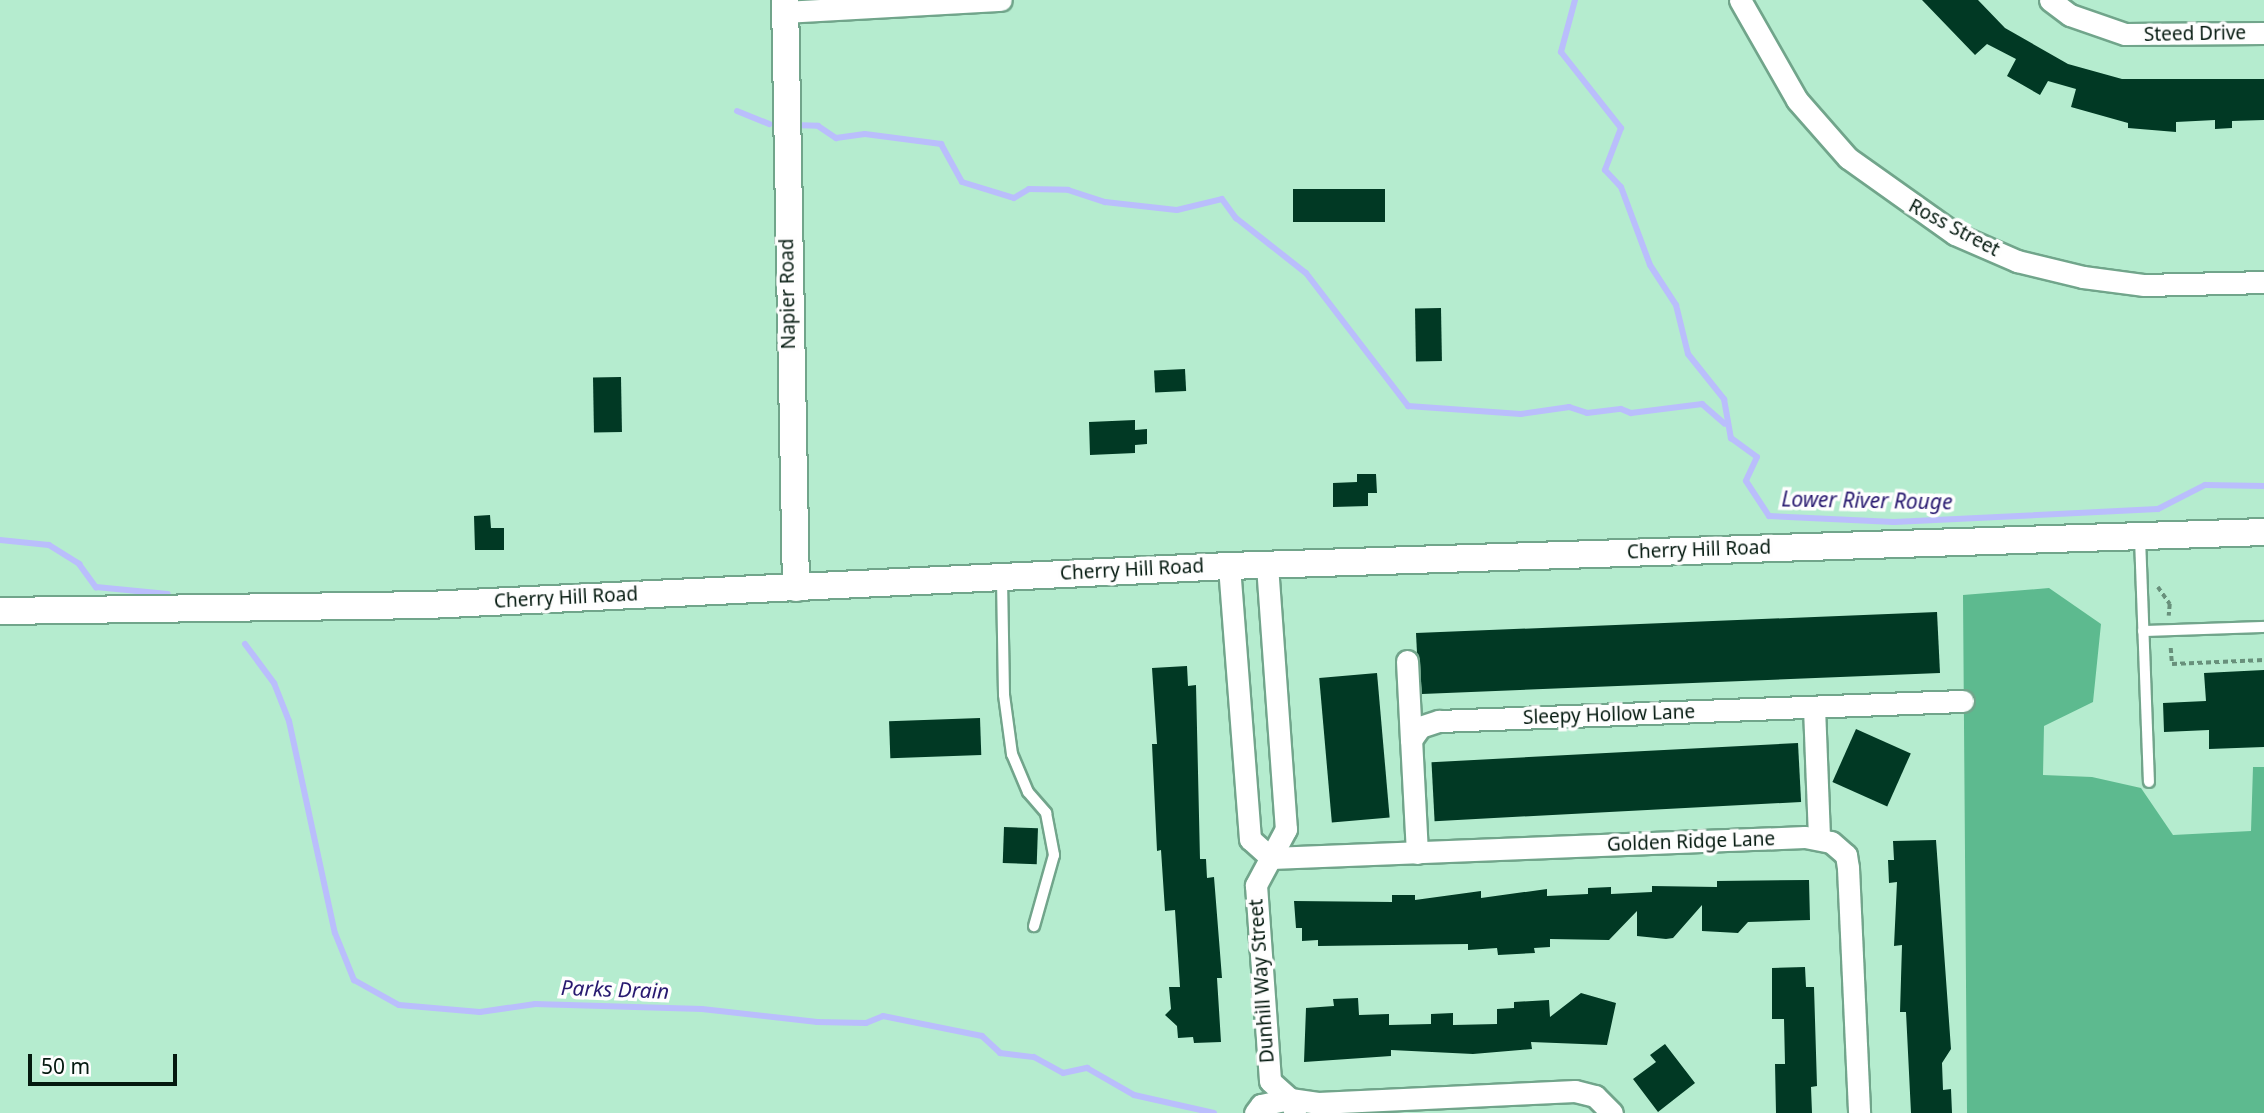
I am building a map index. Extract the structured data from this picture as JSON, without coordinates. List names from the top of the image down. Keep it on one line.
{"streets":{"street":["Steed Drive","Ross Street","Napier Road","Cherry Hill Road","Sleepy Hollow Lane","Golden Ridge Lane","Dunhill Way Street"]},"crossings":[["Napier Road","Cherry Hill Road"],["Cherry Hill Road","Dunhill Way Street"],["Golden Ridge Lane","Dunhill Way Street"]],"water":["Lower River Rouge","Parks Drain"],"scale_bar":"50 m"}
